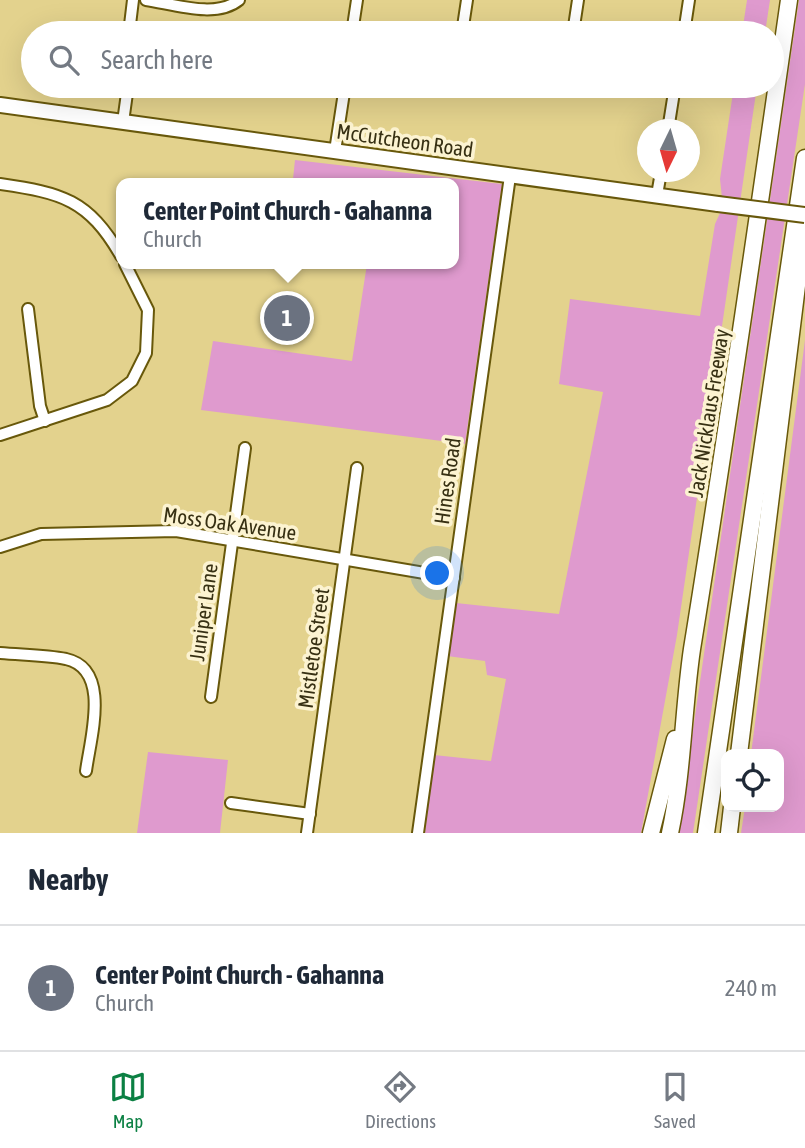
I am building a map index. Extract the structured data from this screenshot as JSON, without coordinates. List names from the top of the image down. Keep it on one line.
{"streets":{"highway":["Jack Nicklaus Freeway"],"main road":["McCutcheon Road"],"street":["Hines Road","Moss Oak Avenue","Juniper Lane","Mistletoe Street"]},"crossings":[["McCutcheon Road","Hines Road"],["Hines Road","Moss Oak Avenue"],["Moss Oak Avenue","Juniper Lane"],["Moss Oak Avenue","Mistletoe Street"]],"north":"bottom","page":{"search":"Search here","popup":["Center Point Church - Gahanna","Church"],"pins":"1","heading":"Nearby","list":[{"mark":"1","name":"Center Point Church - Gahanna","note":"Church","value":"240 m"}],"nav":["Map","Directions","Saved"]}}
